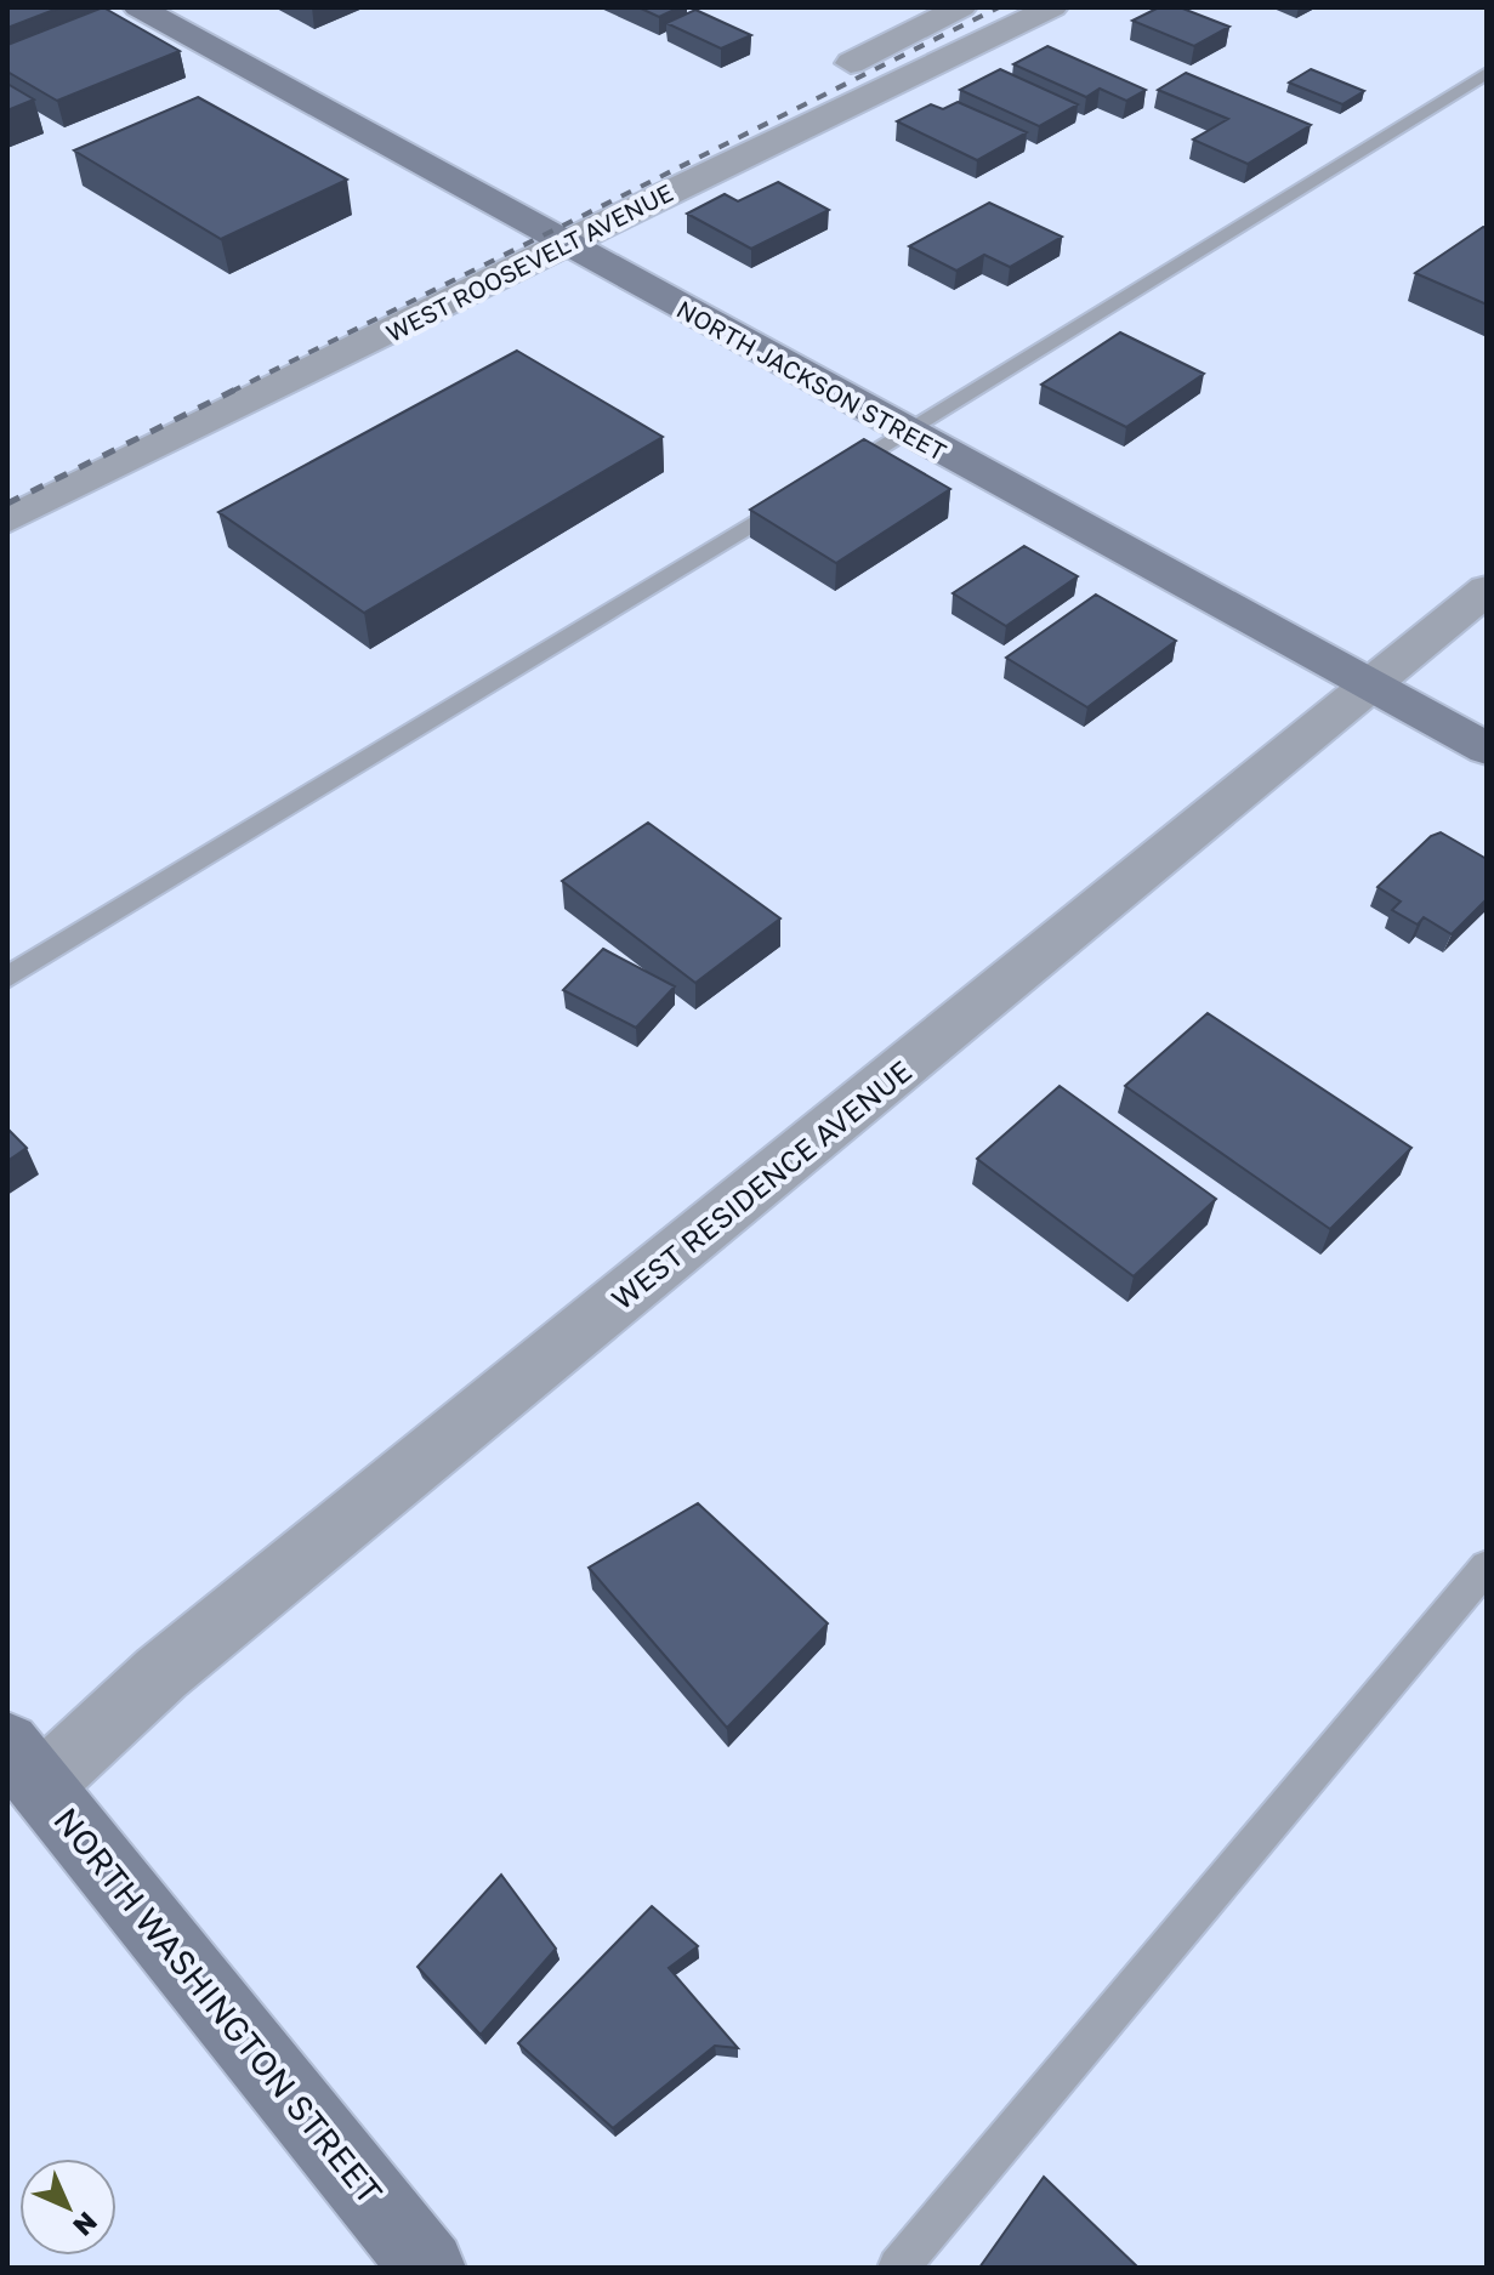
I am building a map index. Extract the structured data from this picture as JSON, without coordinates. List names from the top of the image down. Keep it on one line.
{"streets":{"street":["WEST ROOSEVELT AVENUE","NORTH JACKSON STREET","WEST RESIDENCE AVENUE","NORTH WASHINGTON STREET"]},"crossings":[["WEST ROOSEVELT AVENUE","NORTH JACKSON STREET"],["NORTH JACKSON STREET","WEST RESIDENCE AVENUE"],["WEST RESIDENCE AVENUE","NORTH WASHINGTON STREET"]],"north":"bottom right"}
